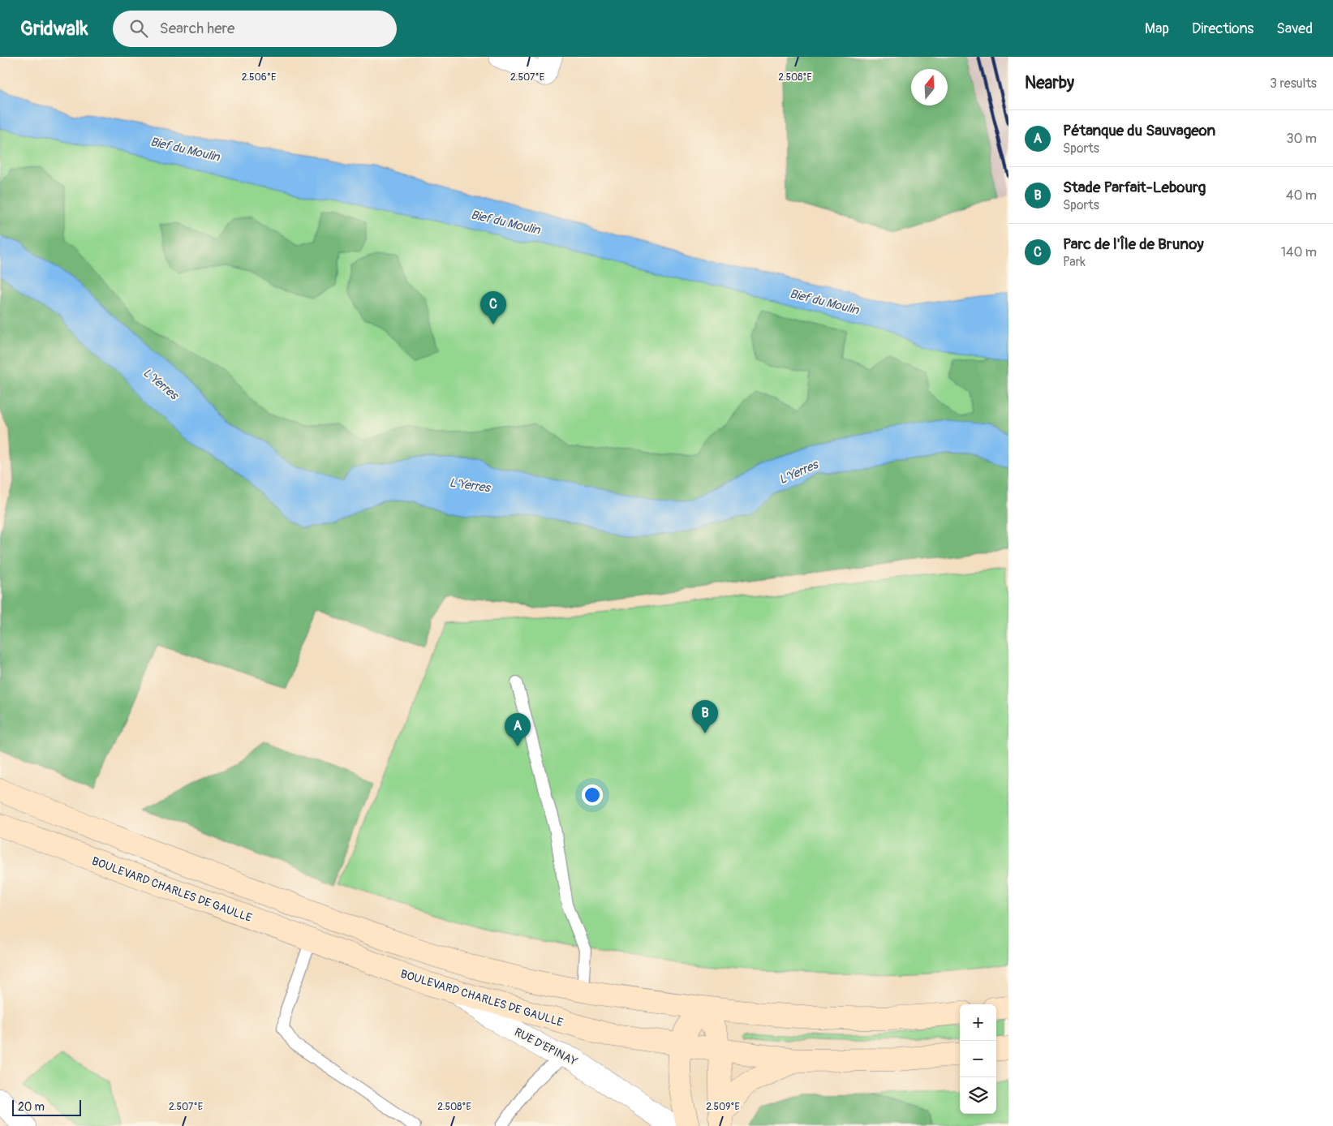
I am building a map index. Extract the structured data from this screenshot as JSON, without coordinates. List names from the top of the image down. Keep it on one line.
{"streets":{"main road":["BOULEVARD CHARLES DE GAULLE"],"street":["RUE D'EPINAY"]},"crossings":[["BOULEVARD CHARLES DE GAULLE","RUE D'EPINAY"]],"water":["Bief du Moulin","L'Yerres"],"scale_bar":"20 m","north":"top","page":{"header":"Gridwalk","search":"Search here","nav":["Map","Directions","Saved"],"heading":["Nearby","3 results"],"list":[{"mark":"A","name":"Pétanque du Sauvageon","note":"Sports","value":"30 m"},{"mark":"B","name":"Stade Parfait-Lebourg","note":"Sports","value":"40 m"},{"mark":"C","name":"Parc de l'Île de Brunoy","note":"Park","value":"140 m"}],"pins":["C","B","A"],"map_buttons":["+","−"],"scale":"20 m"},"coordinates":["2.506°E","2.507°E","2.508°E","2.509°E"]}
